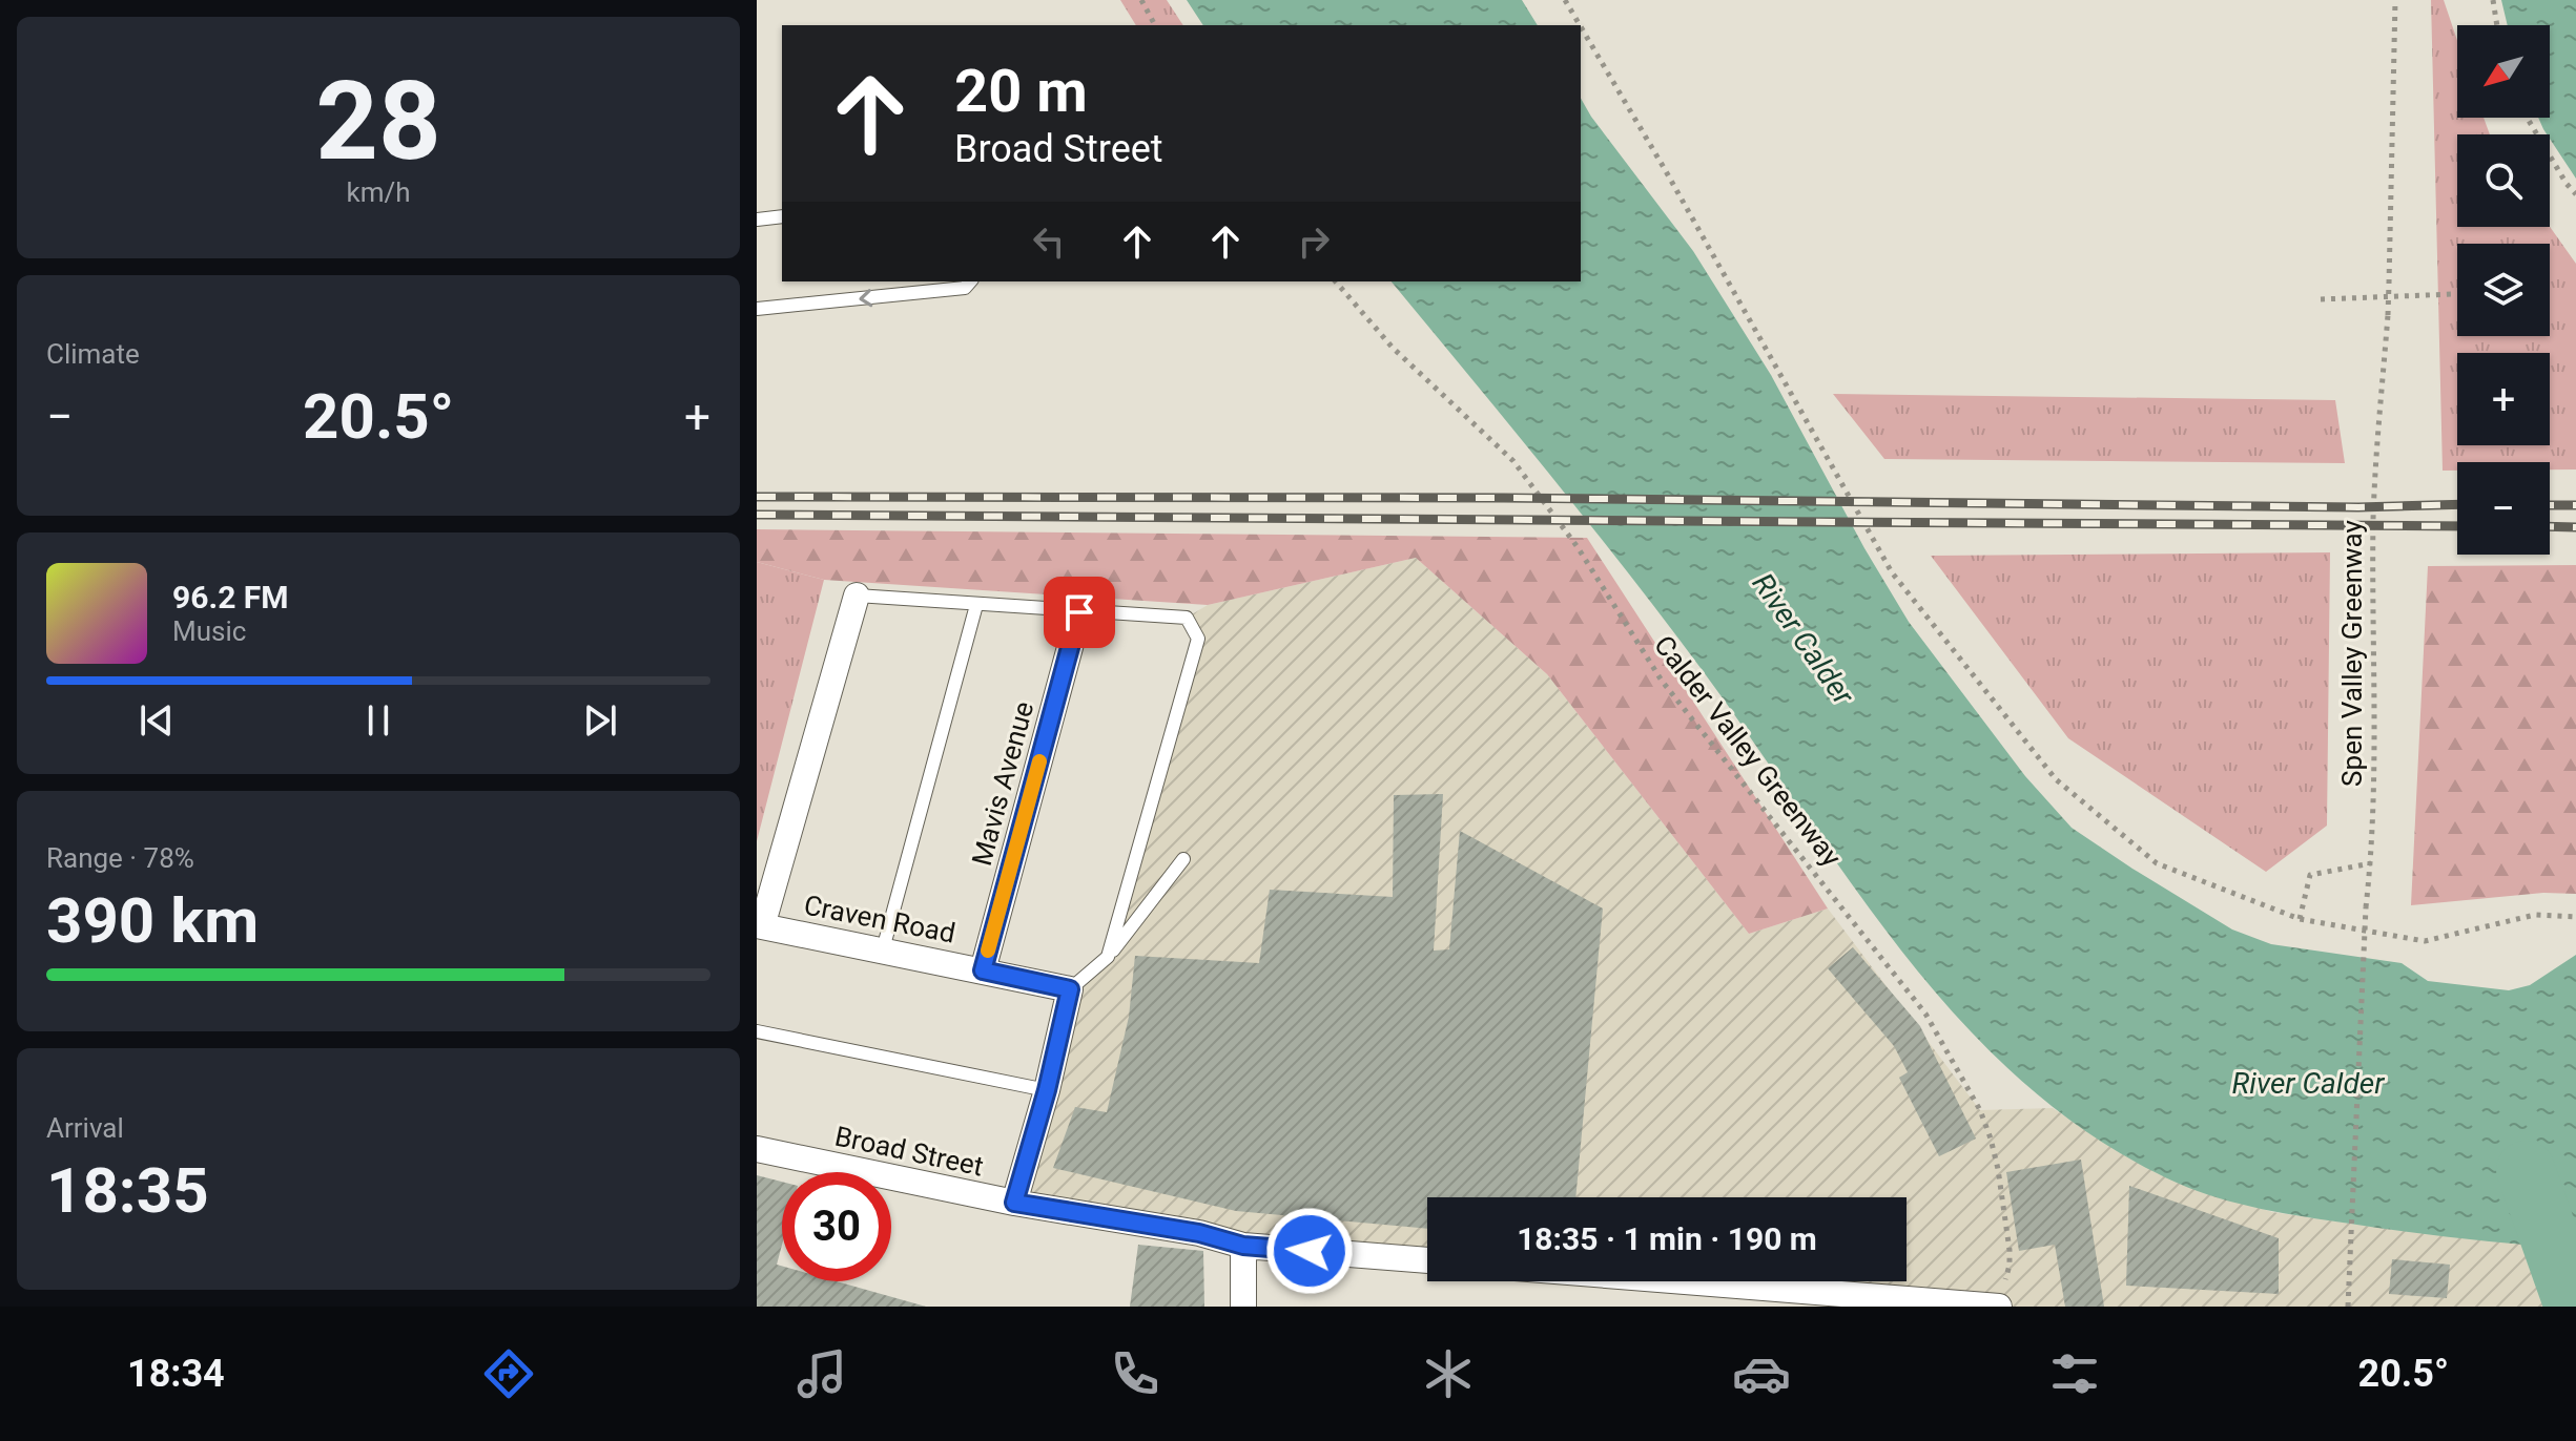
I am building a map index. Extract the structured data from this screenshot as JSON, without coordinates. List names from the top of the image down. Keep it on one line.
{"streets":{"street":["Mavis Avenue","Craven Road","Broad Street"],"path":["Spen Valley Greenway","Calder Valley Greenway"]},"crossings":[["Mavis Avenue","Craven Road"]],"water":["River Calder"],"north":"bottom left","page":{"tile":[["28","km/h"],"Climate",["Range · 78%","390 km"],["Arrival","18:35"]],"map_buttons":["+","−"],"turn":["20 m","Broad Street"],"heat":["−","20.5°","+"],"song":["96.2 FM","Music"],"limit":"30","trip":"18:35 · 1 min · 190 m","tabs":["18:34","20.5°"]}}
